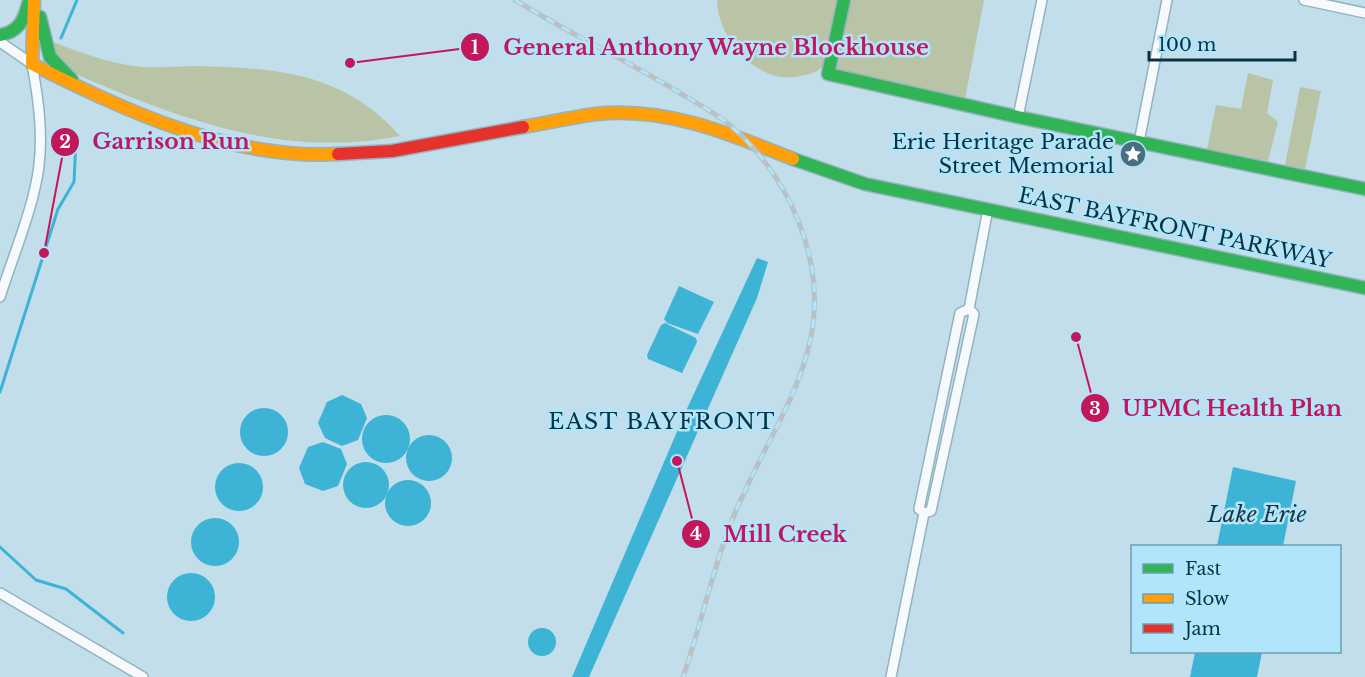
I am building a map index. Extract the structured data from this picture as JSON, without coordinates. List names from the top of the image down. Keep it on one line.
{"streets":{"main road":["EAST BAYFRONT PARKWAY"]},"districts":["EAST BAYFRONT"],"water":["Lake Erie"],"places":{"other":["General Anthony Wayne Blockhouse","Garrison Run","UPMC Health Plan","Mill Creek"],"place":["Erie Heritage Parade Street Memorial"]},"legend":["Fast","Slow","Jam"],"scale_bar":"100 m"}
